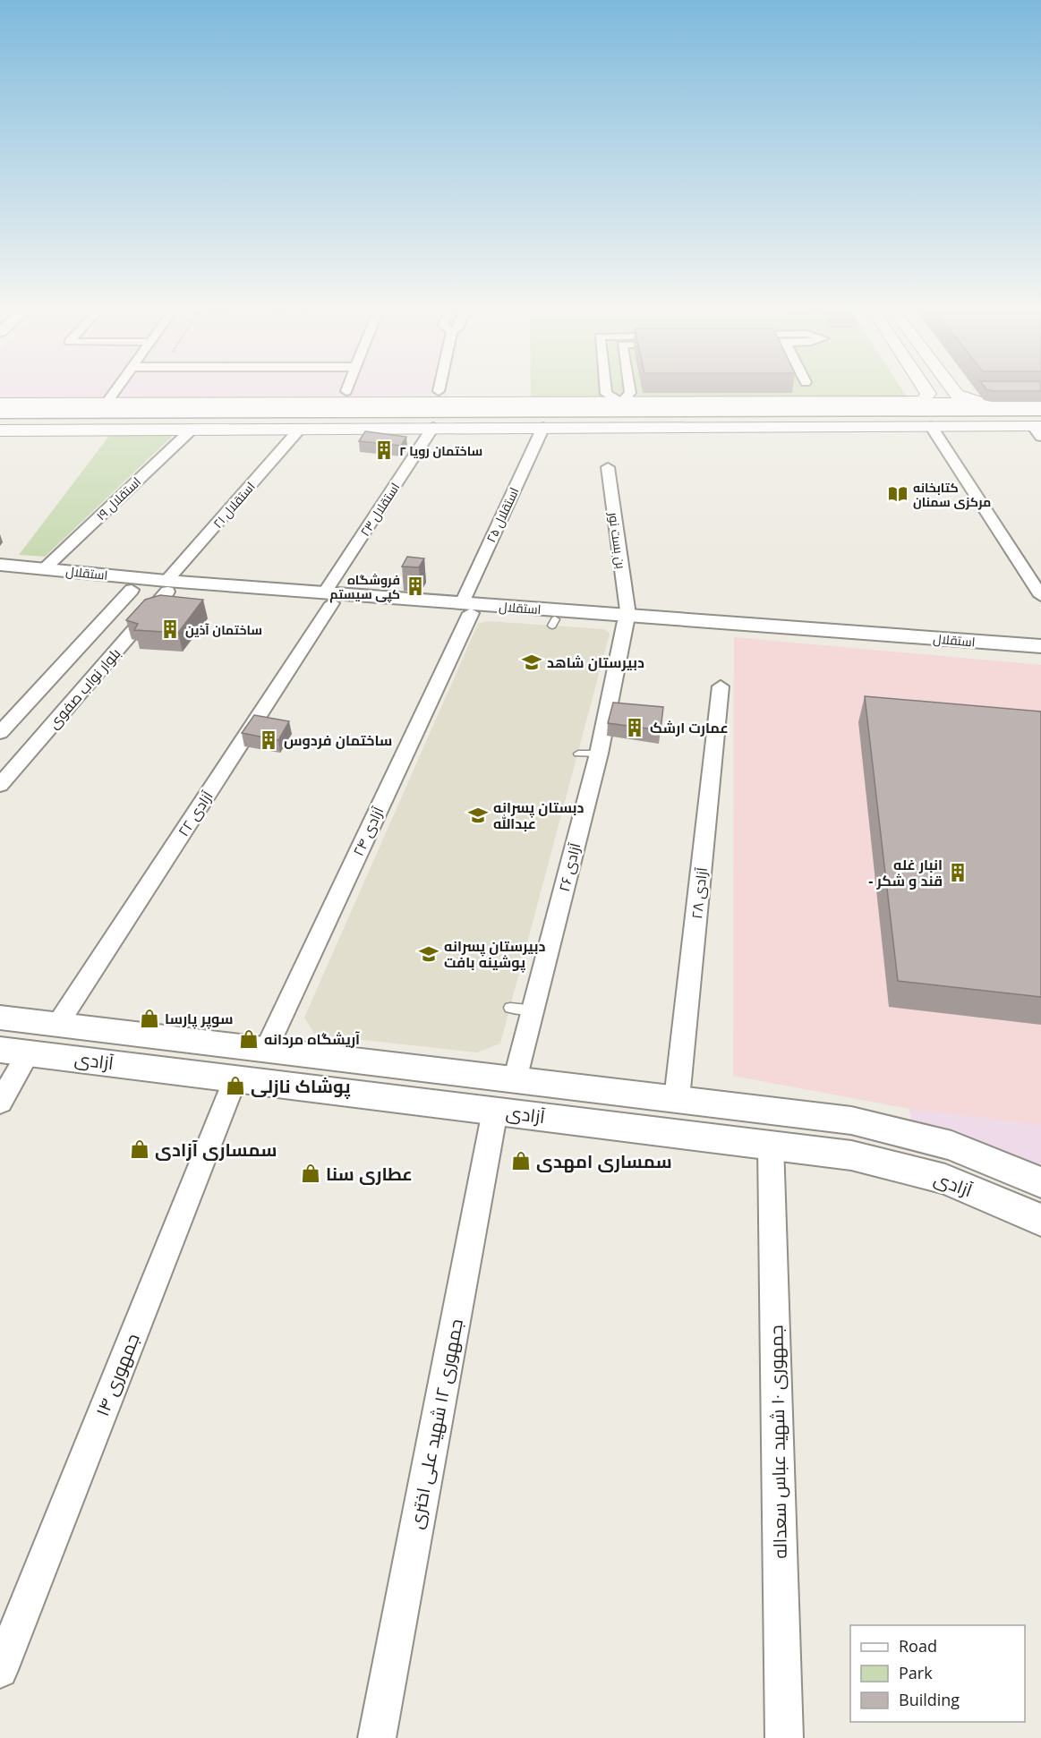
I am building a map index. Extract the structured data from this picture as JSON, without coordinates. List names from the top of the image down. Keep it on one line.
{"streets":{"street":["استقلال ۱۹","استقلال ۲۱","استقلال ۲۳","استقلال ۲۵","بن بست نور","استقلال","بلوار نواب صفوی","آزادی ۲۲","آزادی ۲۴","آزادی ۲۶","آزادی ۲۸","آزادی","جمهوری ۱۴","جمهوری ۱۲ شهید علی اختری","جمهوری ۱۰ شهید عباس سعداله"]},"crossings":[["استقلال ۱۹","استقلال"],["استقلال ۲۱","استقلال"],["استقلال ۲۱","بلوار نواب صفوی"],["استقلال ۲۳","استقلال"],["استقلال ۲۳","آزادی ۲۲"],["استقلال ۲۵","استقلال"],["استقلال ۲۵","آزادی ۲۴"],["بن بست نور","استقلال"],["بن بست نور","آزادی ۲۶"],["استقلال","بلوار نواب صفوی"],["استقلال","آزادی ۲۲"],["استقلال","آزادی ۲۴"],["استقلال","آزادی ۲۶"],["آزادی ۲۲","آزادی"],["آزادی ۲۴","آزادی"],["آزادی ۲۶","آزادی"],["آزادی ۲۸","آزادی"],["آزادی","جمهوری ۱۴"],["آزادی","جمهوری ۱۲ شهید علی اختری"],["آزادی","جمهوری ۱۰ شهید عباس سعداله"]],"places":{"building":["ساختمان رویا ۲","فروشگاه کپی سیستم","ساختمان آذین","عمارت ارشک","ساختمان فردوس","انبار غله - قند و شکر"],"library":["کتابخانه مرکزی سمنان"],"school or university":["دبیرستان شاهد","دبستان پسرانه عبدالله","دبیرستان پسرانه پوشینه بافت"],"shop":["سوپر پارسا","آریشگاه مردانه","پوشاک نازلی","سمساری آزادی","سمساری امهدی","عطاری سنا"]},"legend":["Road","Park","Building"]}
